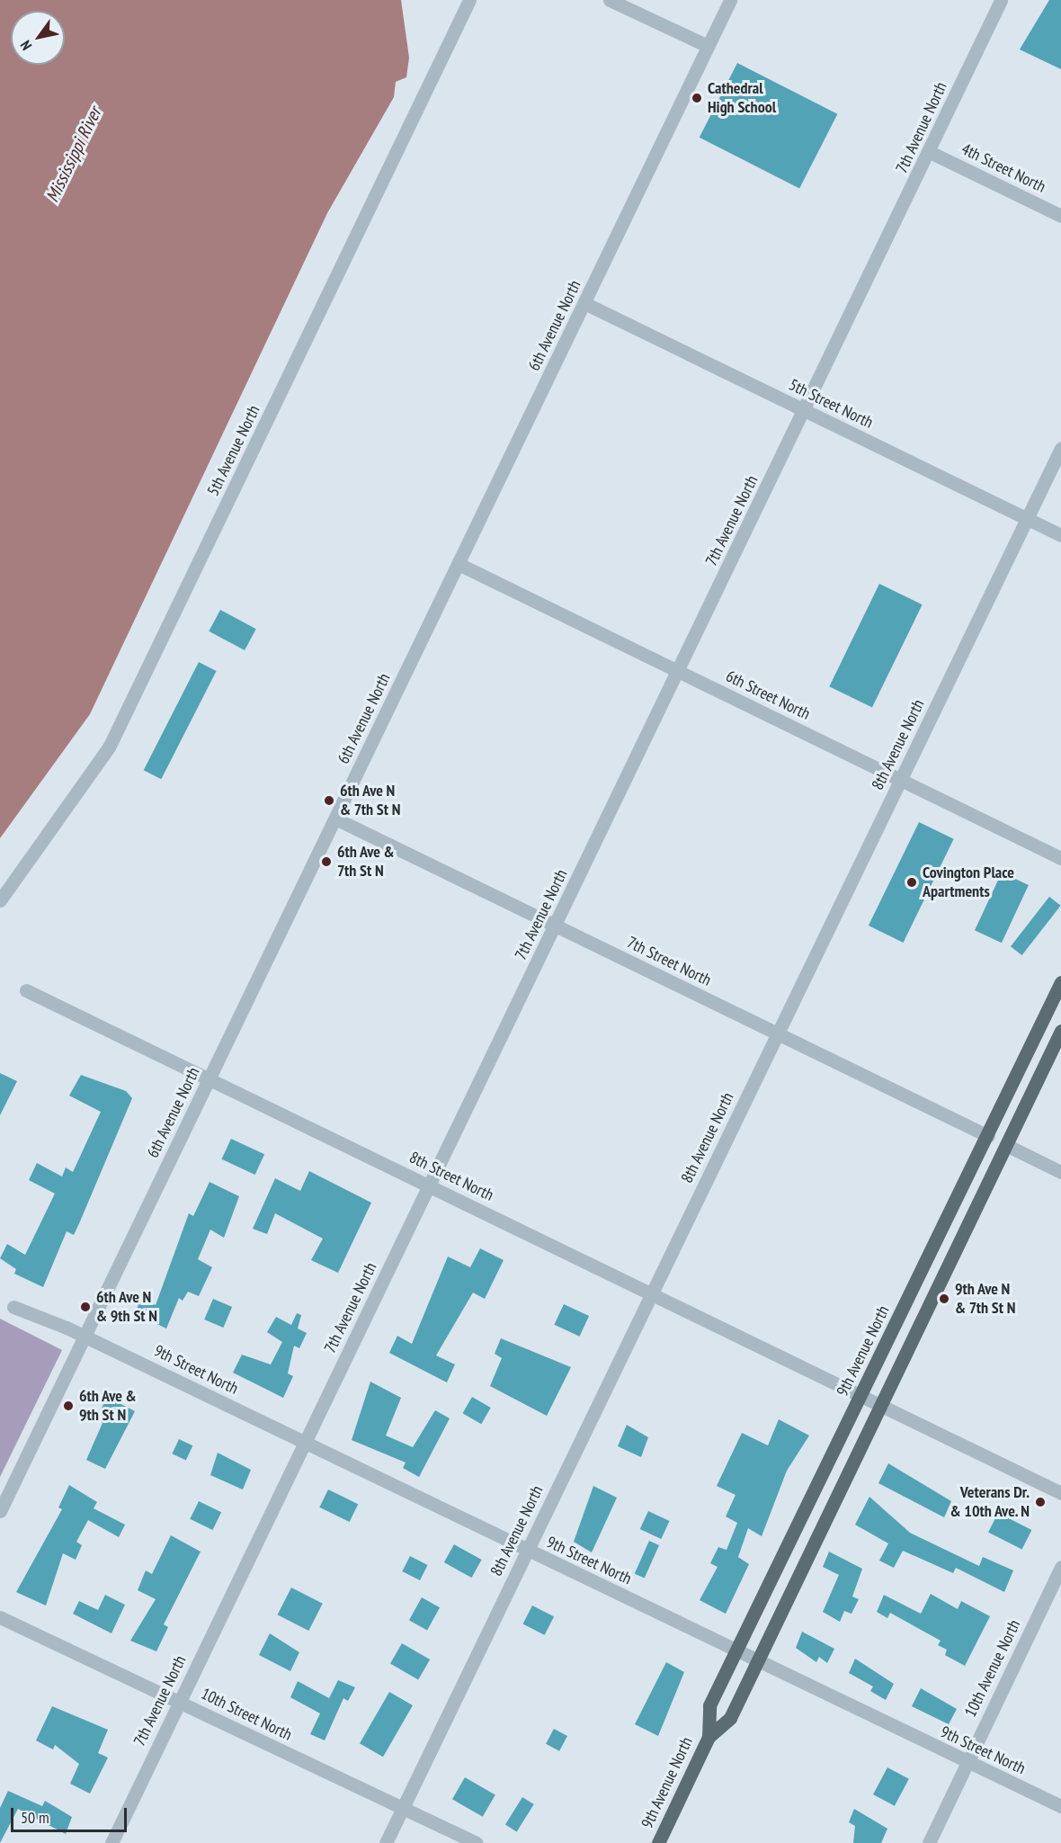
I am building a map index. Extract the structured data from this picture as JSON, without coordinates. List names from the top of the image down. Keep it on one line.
{"streets":{"main road":["9th Avenue North"],"street":["7th Avenue North","4th Street North","6th Avenue North","5th Street North","5th Avenue North","6th Street North","8th Avenue North","7th Street North","8th Street North","9th Street North","10th Avenue North","10th Street North"]},"crossings":[["7th Avenue North","4th Street North"],["7th Avenue North","5th Street North"],["7th Avenue North","6th Street North"],["7th Avenue North","7th Street North"],["7th Avenue North","8th Street North"],["7th Avenue North","9th Street North"],["7th Avenue North","10th Street North"],["6th Avenue North","5th Street North"],["6th Avenue North","6th Street North"],["6th Avenue North","7th Street North"],["6th Avenue North","8th Street North"],["6th Avenue North","9th Street North"],["5th Street North","8th Avenue North"],["6th Street North","8th Avenue North"],["8th Avenue North","7th Street North"],["8th Avenue North","8th Street North"],["8th Avenue North","9th Street North"],["8th Avenue North","10th Street North"],["7th Street North","9th Avenue North"],["8th Street North","9th Avenue North"],["9th Avenue North","9th Street North"],["9th Street North","10th Avenue North"]],"water":["Mississippi River"],"places":["Cathedral High School","6th Ave N & 7th St N","6th Ave & 7th St N","Covington Place Apartments","9th Ave N & 7th St N","6th Ave N & 9th St N","6th Ave & 9th St N","Veterans Dr. & 10th Ave. N"],"scale_bar":"50 m","north":"bottom left"}
